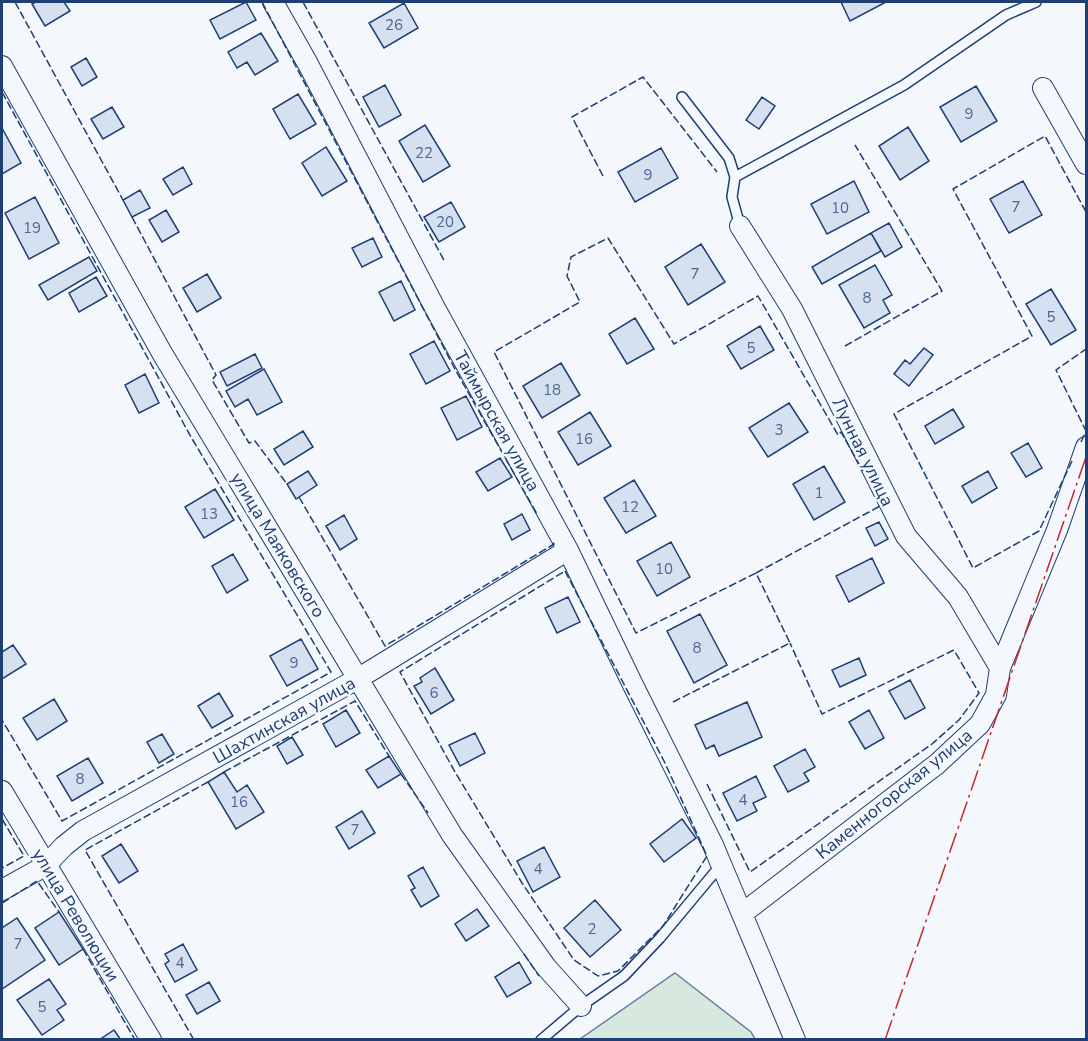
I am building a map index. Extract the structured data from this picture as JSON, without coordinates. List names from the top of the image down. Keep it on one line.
{"streets":{"street":["Таймырская улица","Лунная улица","улица Маяковского","Шахтинская улица","Каменногорская улица","улица Революции"]},"crossings":[["Таймырская улица","Шахтинская улица"],["Таймырская улица","Каменногорская улица"],["Лунная улица","Каменногорская улица"],["улица Маяковского","Шахтинская улица"],["Шахтинская улица","улица Революции"]],"house_numbers":["26","9","22","9","7","10","20","19","7","8","5","5","18","3","16","1","12","13","10","8","9","6","8","4","16","7","4","2","7","4","5"]}
